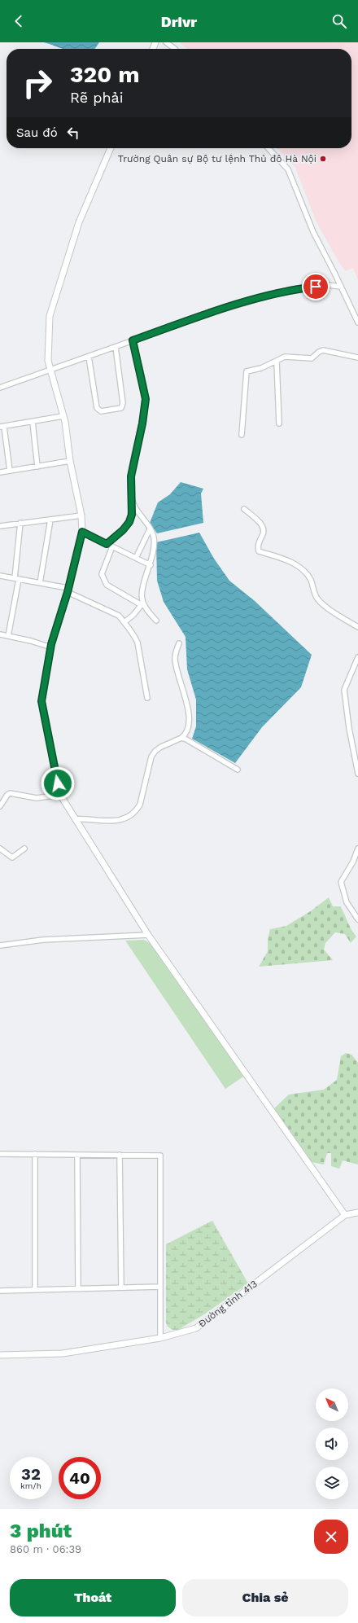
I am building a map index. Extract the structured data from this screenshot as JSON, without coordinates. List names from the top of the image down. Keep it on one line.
{"streets":{"street":["Đường tỉnh 413"]},"places":["Trường Quân sự Bộ tư lệnh Thủ đô Hà Nội"],"north":"top left","page":{"header":"Drivr","turn":["320 m","Rẽ phải"],"then":"Sau đó","speed":"32 km/h","limit":"40","heading":["3 phút","860 m · 06:39"],"buttons":["Thoát","Chia sẻ"]}}
